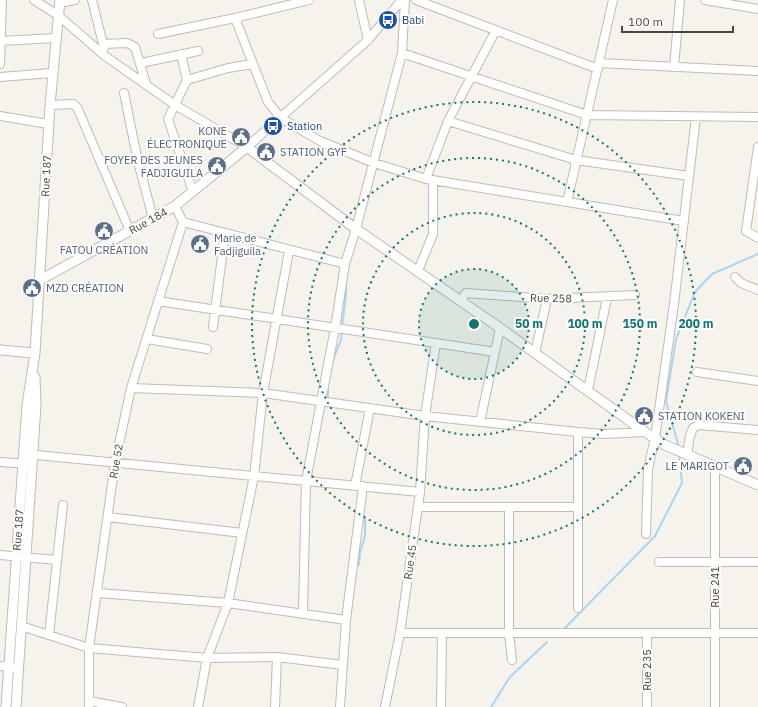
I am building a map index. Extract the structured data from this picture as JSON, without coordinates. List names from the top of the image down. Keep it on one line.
{"streets":{"street":["Rue 187","Rue 184","Rue 258","Rue 52","Rue 45","Rue 241","Rue 235"]},"crossings":[["Rue 187","Rue 184"]],"places":{"bus stop":["Babi","Station"],"public building":["KONE ÉLECTRONIQUE","STATION GYF","FOYER DES JEUNES FADJIGUILA","FATOU CRÉATION","Marie de Fadjiguila","MZD CRÉATION","STATION KOKENI","LE MARIGOT"]},"scale_bar":"100 m","rings":["50 m","100 m","150 m","200 m"]}
